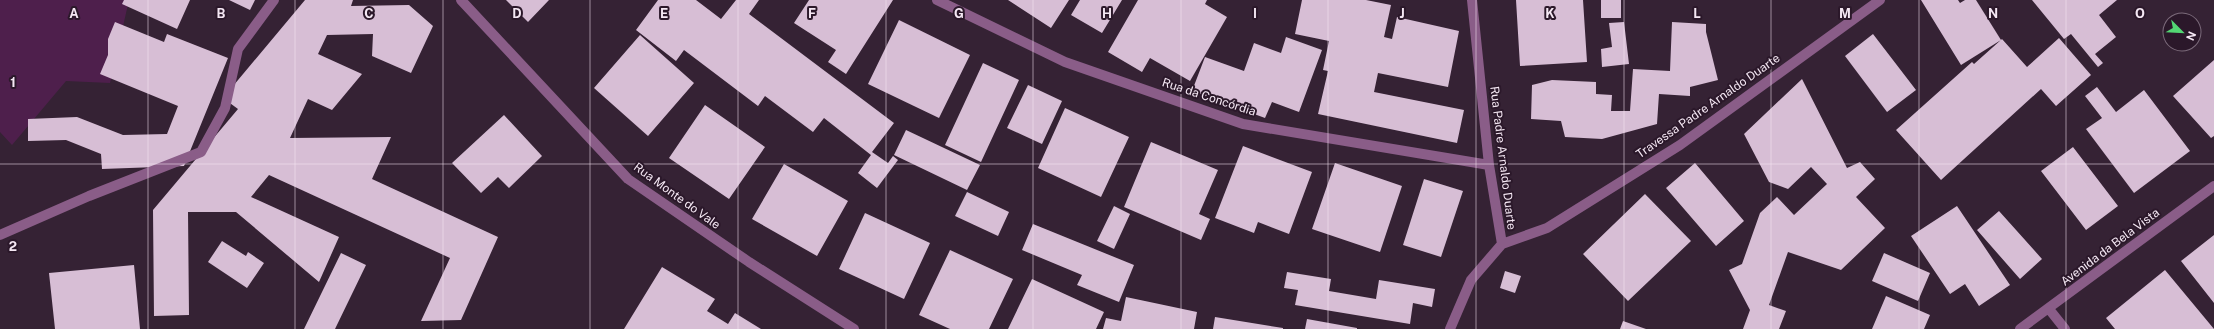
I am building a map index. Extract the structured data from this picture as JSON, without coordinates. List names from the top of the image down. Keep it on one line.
{"streets":{"street":["Rua da Concórdia","Travessa Padre Arnaldo Duarte","Rua Padre Arnaldo Duarte","Rua Monte do Vale","Avenida da Bela Vista"]},"crossings":[["Rua da Concórdia","Rua Padre Arnaldo Duarte"],["Travessa Padre Arnaldo Duarte","Rua Padre Arnaldo Duarte"]],"north":"bottom right","grid":{"columns":["A","B","C","D","E","F","G","H","I","J","K","L","M","N","O"],"rows":["1","2"]}}
